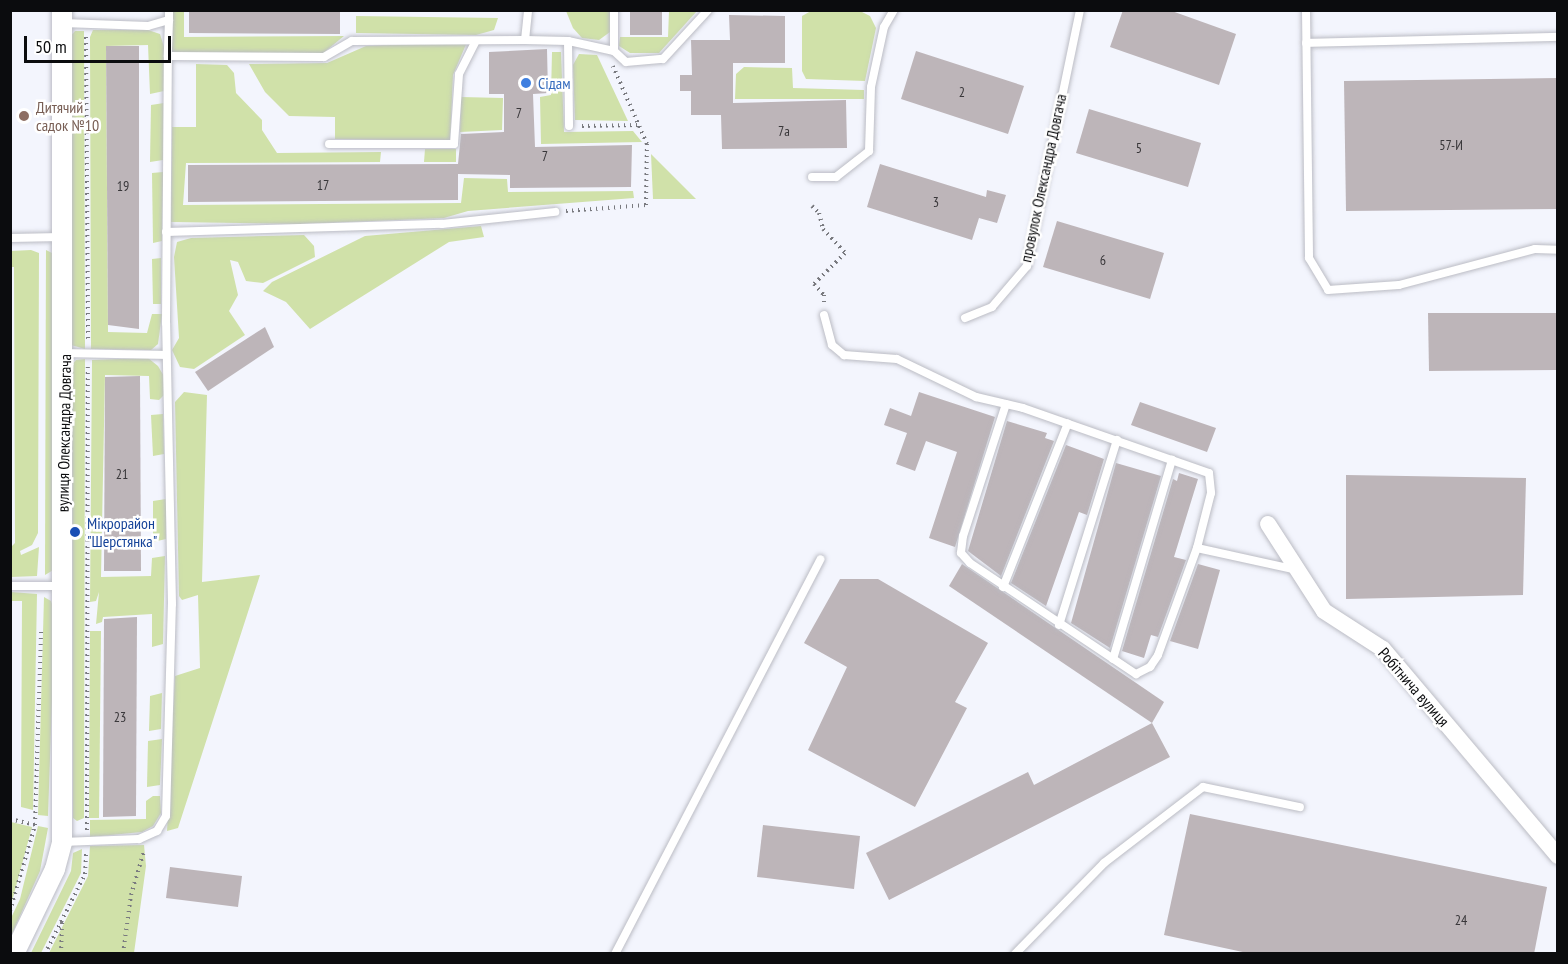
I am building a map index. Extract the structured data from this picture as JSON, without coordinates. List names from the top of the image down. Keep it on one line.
{"streets":{"street":["вулиця Олександра Довгача","Робітнича вулиця"],"lane":["провулок Олександра Довгача"]},"places":["Сідам","Дитячий садок №10","Мікрорайон \"Шерстянка\""],"house_numbers":["2","7","7а","57-И","5","7","17","19","3","6","21","23","24"],"scale_bar":"50 m"}
